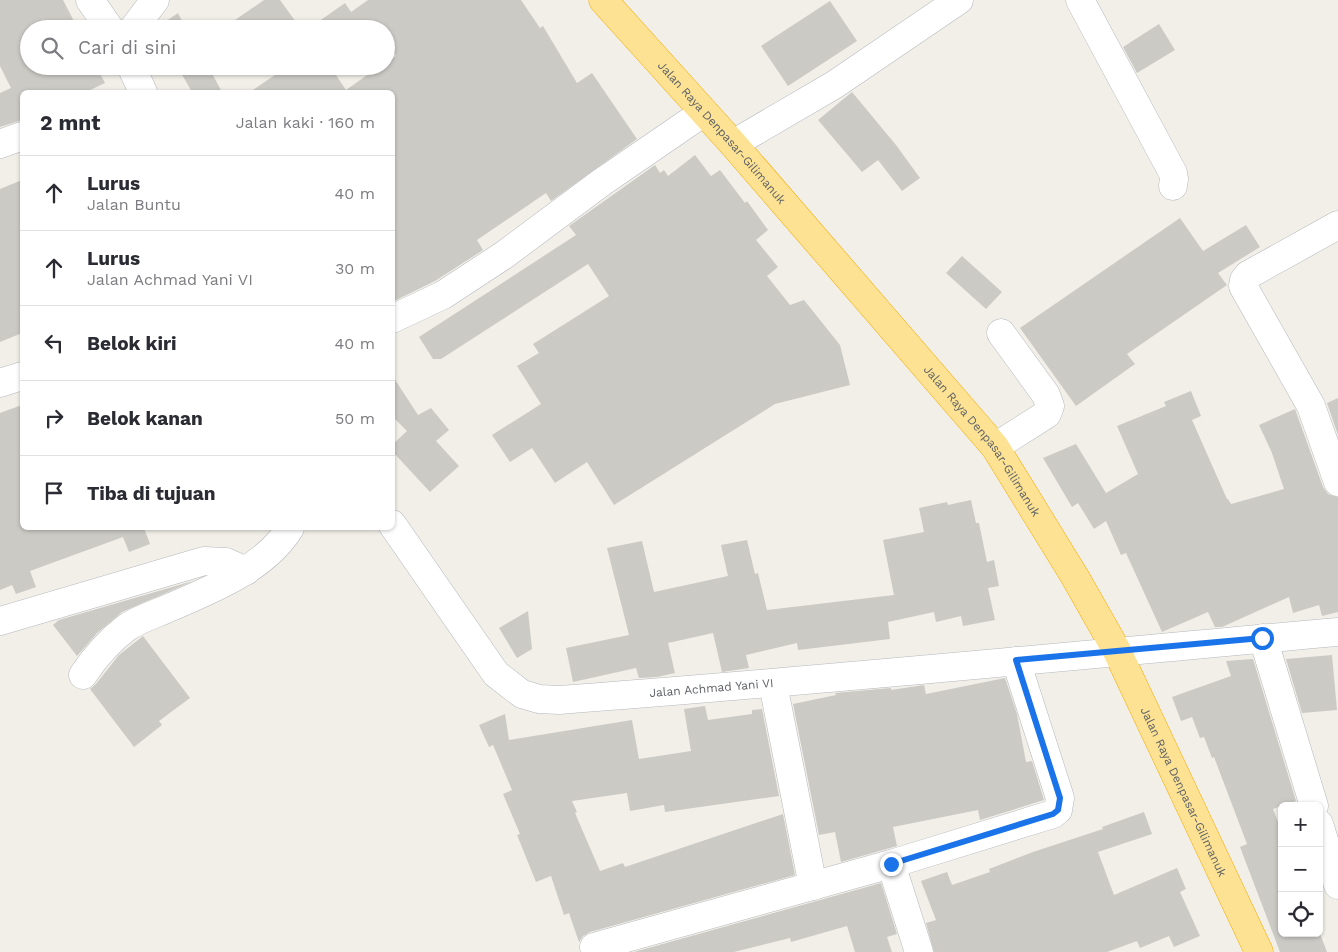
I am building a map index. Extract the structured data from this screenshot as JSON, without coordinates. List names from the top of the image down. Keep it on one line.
{"streets":{"highway":["Jalan Raya Denpasar-Gilimanuk"],"street":["Jalan Achmad Yani VI"]},"crossings":[["Jalan Raya Denpasar-Gilimanuk","Jalan Achmad Yani VI"]],"page":{"search":"Cari di sini","heading":["2 mnt","Jalan kaki · 160 m"],"list":[["Lurus","Jalan Buntu","40 m"],["Lurus","Jalan Achmad Yani VI","30 m"],["Belok kiri","40 m"],["Belok kanan","50 m"],"Tiba di tujuan"],"map_buttons":["+","−"]}}
